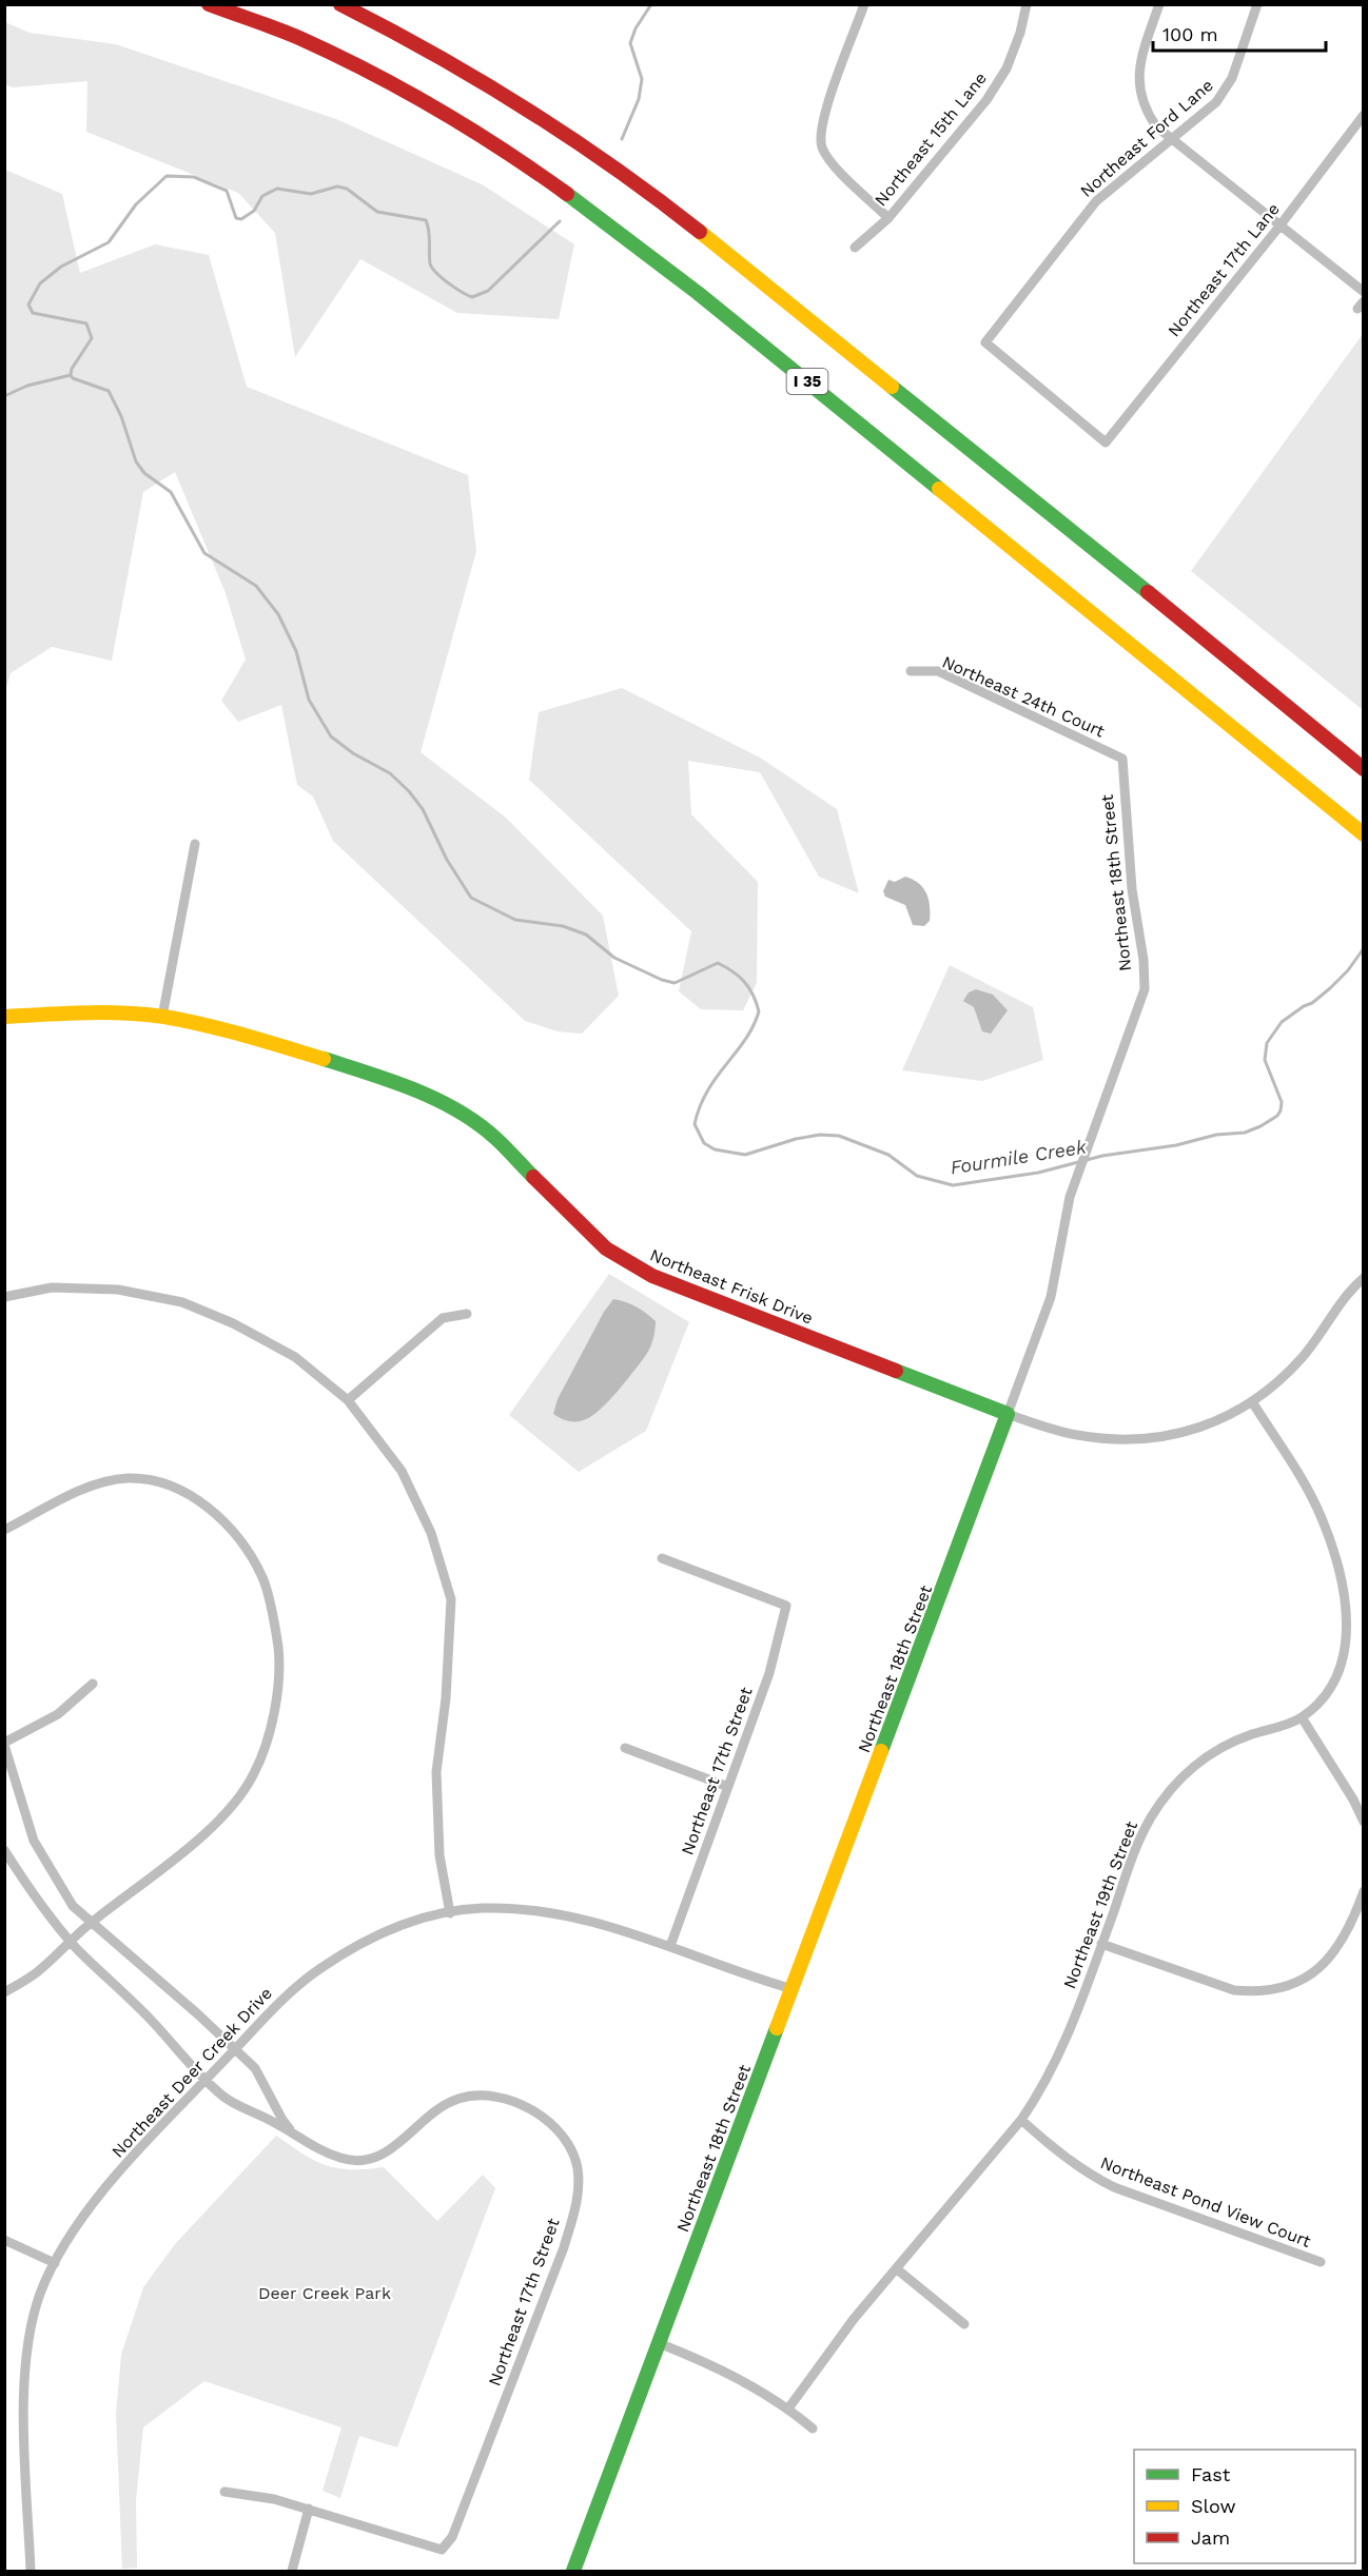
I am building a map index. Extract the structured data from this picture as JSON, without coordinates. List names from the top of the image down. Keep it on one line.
{"streets":{"main road":["I 35","Northeast 18th Street","Northeast Frisk Drive"],"street":["Northeast Ford Lane","Northeast 15th Lane","Northeast 17th Lane","Northeast 24th Court","Northeast 17th Street","Northeast 19th Street","Northeast Deer Creek Drive","Northeast Pond View Court"]},"crossings":[["Northeast Ford Lane","Northeast 17th Lane"],["Northeast 24th Court","Northeast 18th Street"],["Northeast 18th Street","Northeast Frisk Drive"],["Northeast 18th Street","Northeast Deer Creek Drive"],["Northeast Frisk Drive","Northeast 19th Street"],["Northeast 17th Street","Northeast Deer Creek Drive"],["Northeast 19th Street","Northeast Pond View Court"]],"water":["Fourmile Creek"],"parks":["Deer Creek Park"],"legend":["Fast","Slow","Jam"],"scale_bar":"100 m"}
